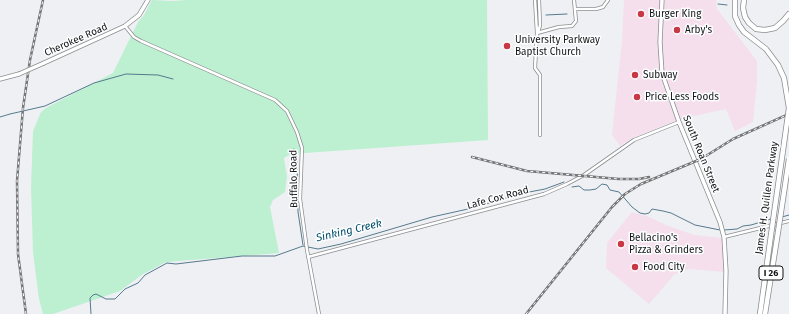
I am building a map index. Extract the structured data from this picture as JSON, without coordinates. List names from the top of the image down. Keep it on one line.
{"streets":{"highway":["James H. Quillen Parkway","I 26"],"main road":["Cherokee Road","South Roan Street"],"street":["Buffalo Road","Lafe Cox Road"]},"crossings":[["Cherokee Road","Buffalo Road"],["South Roan Street","Lafe Cox Road"],["Buffalo Road","Lafe Cox Road"]],"water":["Sinking Creek"],"places":["Burger King","Arby's","University Parkway Baptist Church","Subway","Price Less Foods","Bellacino's Pizza & Grinders","Food City"]}
